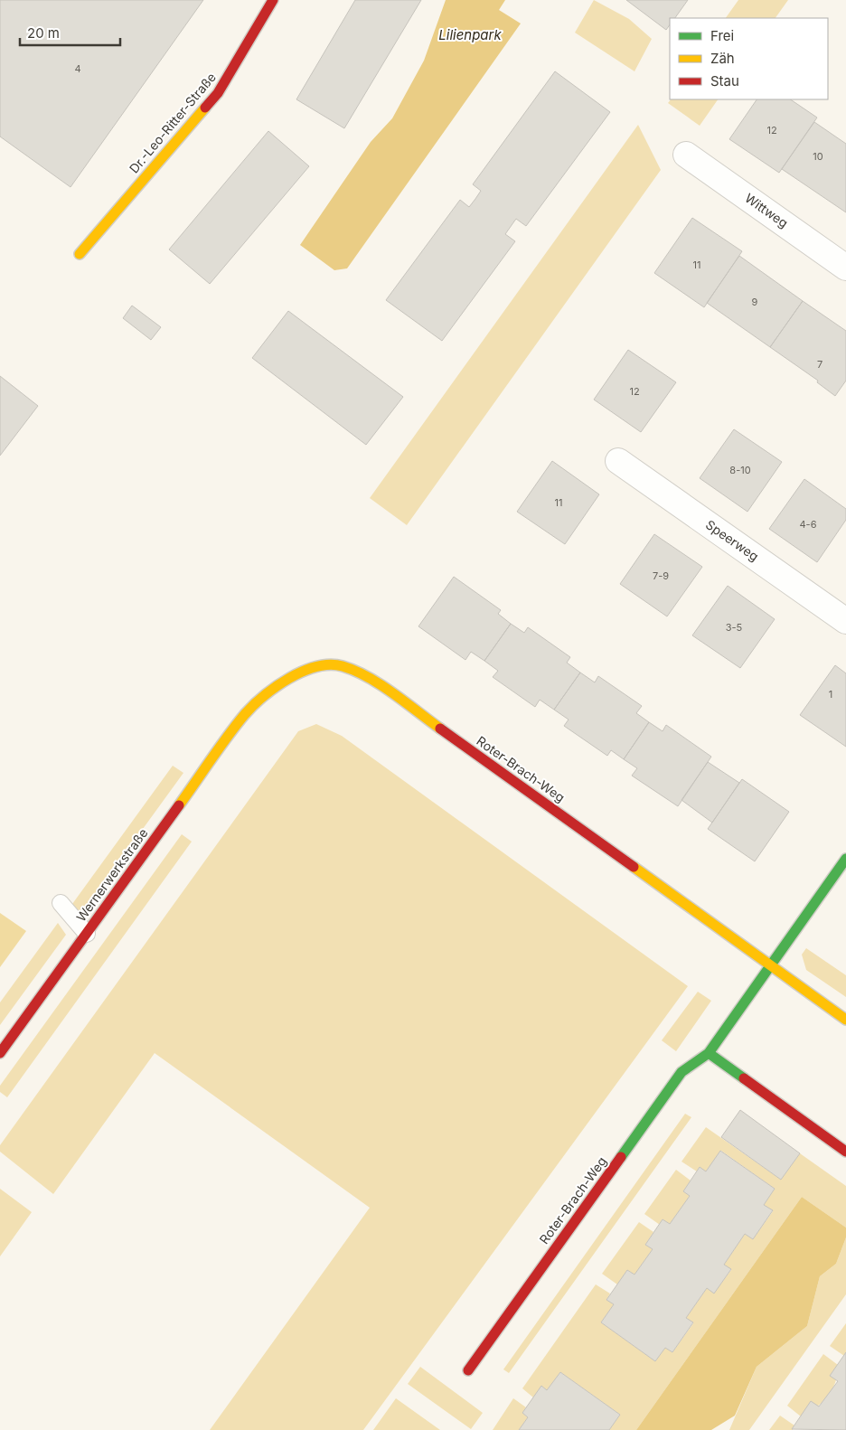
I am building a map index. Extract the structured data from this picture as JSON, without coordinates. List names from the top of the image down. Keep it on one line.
{"streets":{"street":["Dr.-Leo-Ritter-Straße","Wittweg","Speerweg","Roter-Brach-Weg","Wernerwerkstraße"]},"crossings":[["Roter-Brach-Weg","Wernerwerkstraße"]],"water":["Lilienpark"],"house_numbers":["4","12","10","11","9","7","12","8-10","11","4-6","7-9","3-5","1"],"legend":["Frei","Zäh","Stau"],"scale_bar":"20 m"}
